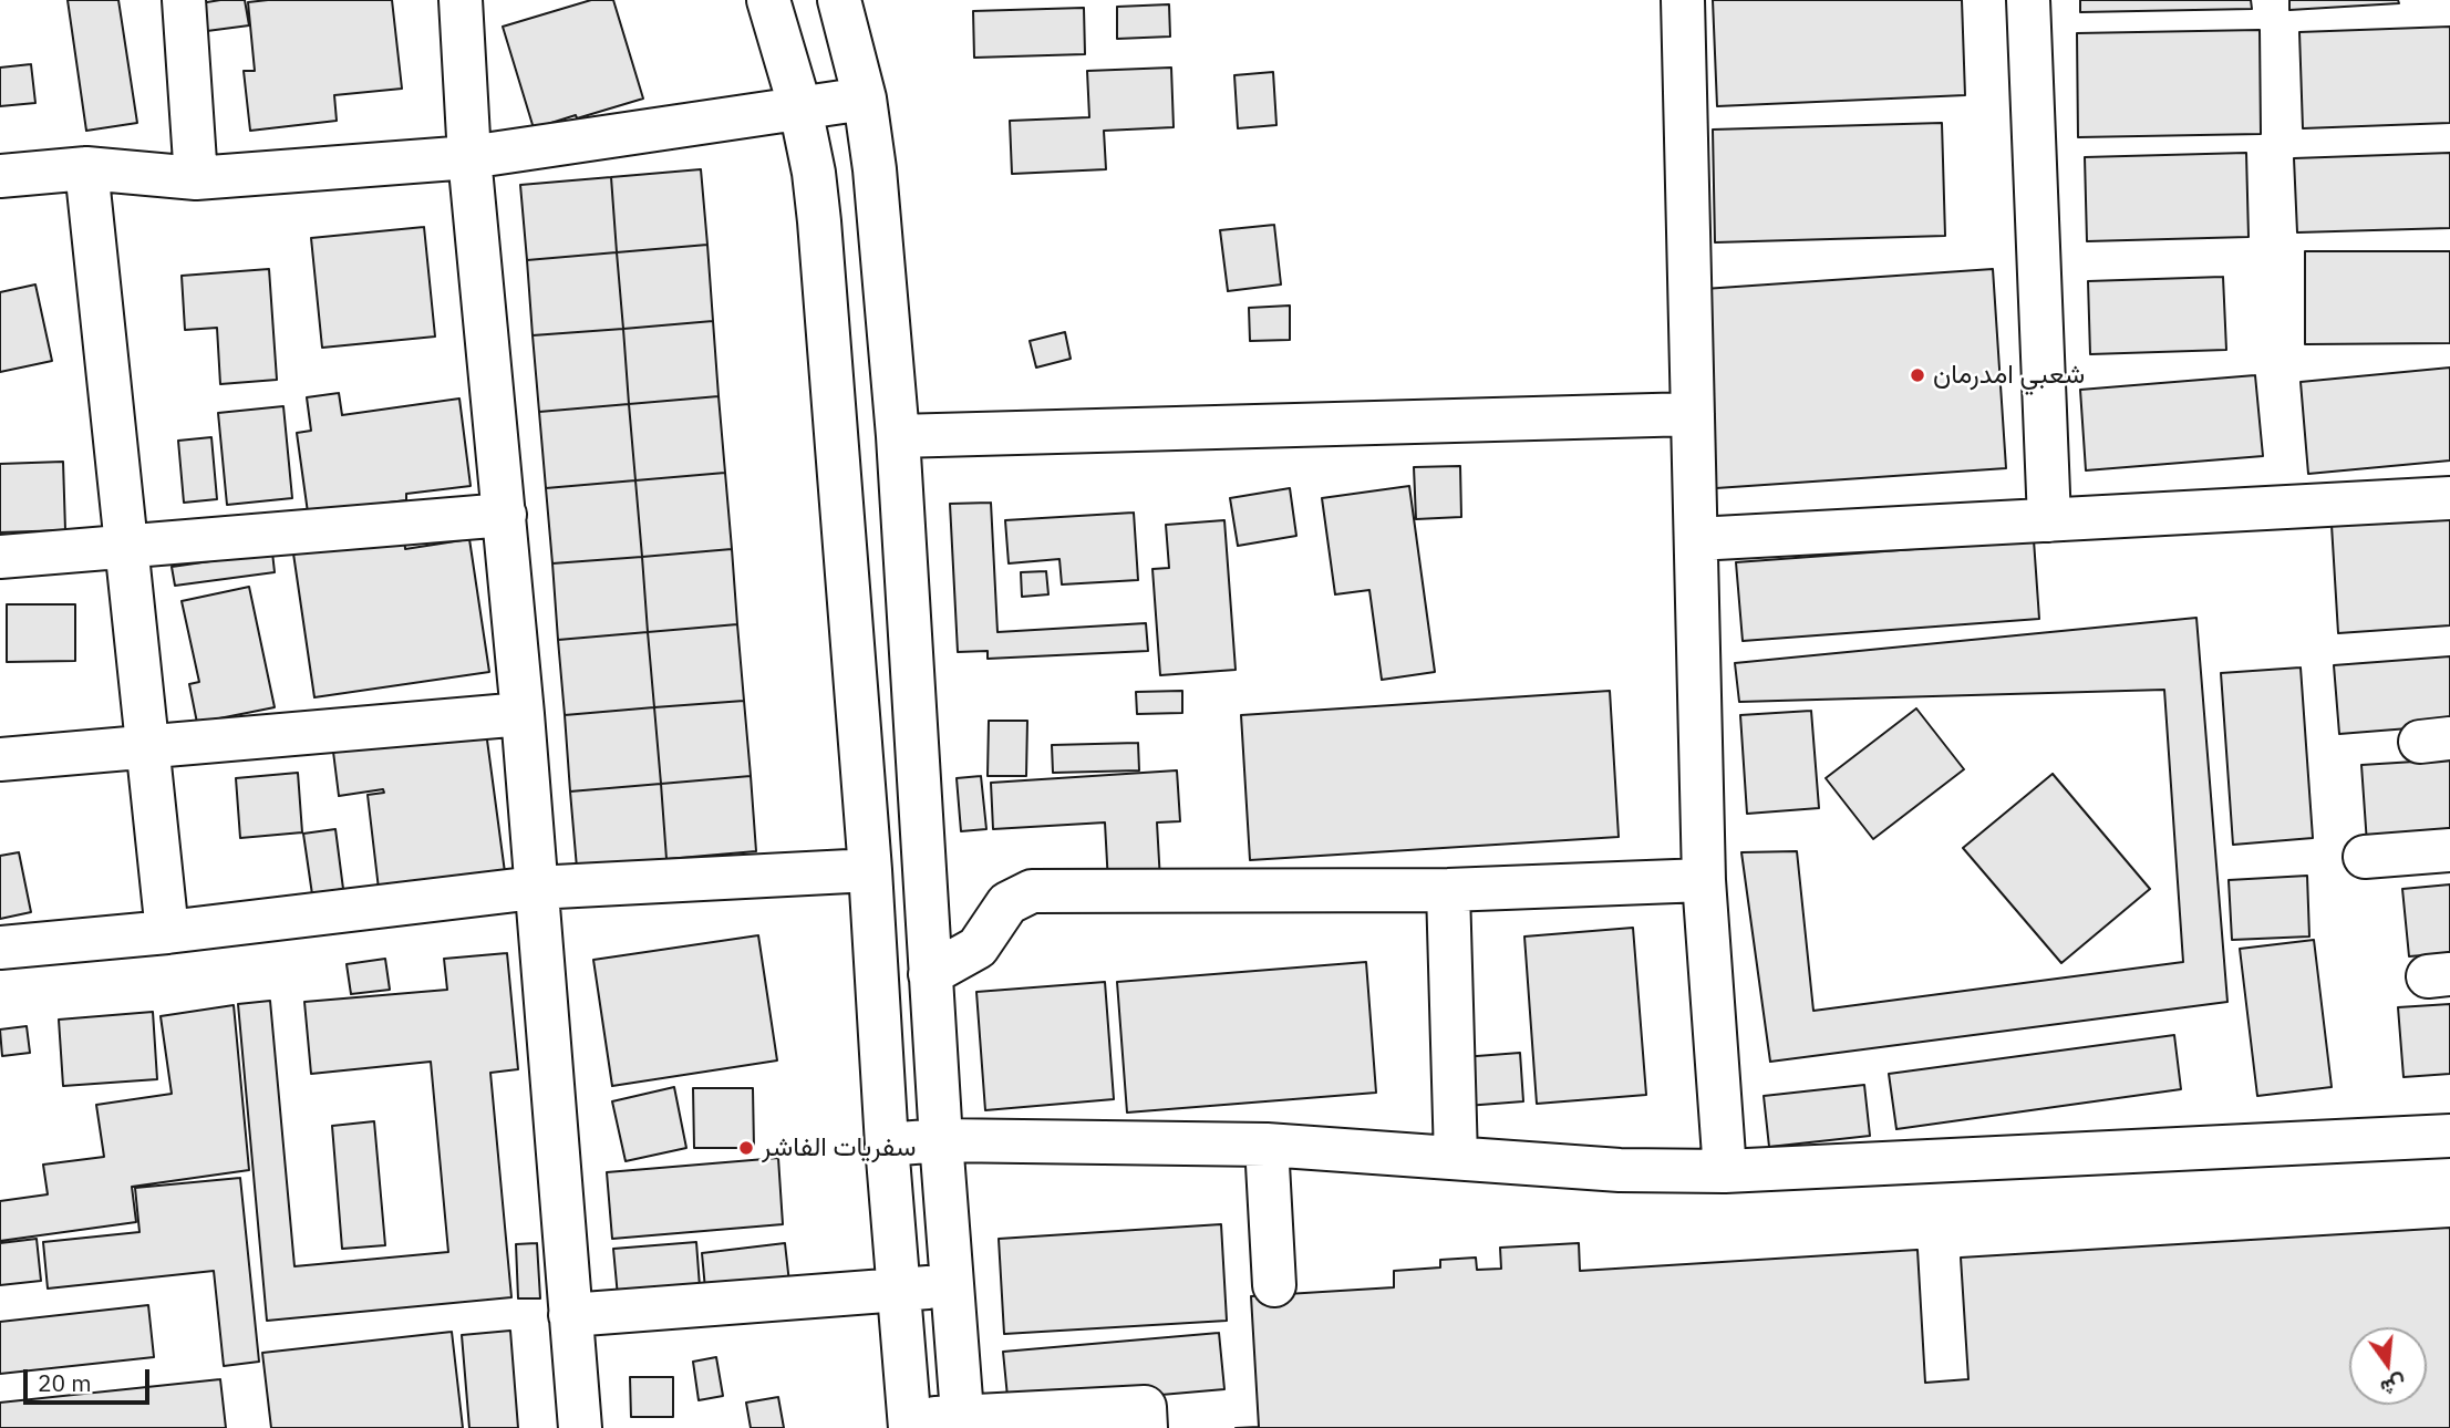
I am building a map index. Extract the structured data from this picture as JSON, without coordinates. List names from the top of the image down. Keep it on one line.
{"places":["شعبي امدرمان","سفريات الفاشر"],"scale_bar":"20 m","north":"bottom"}
